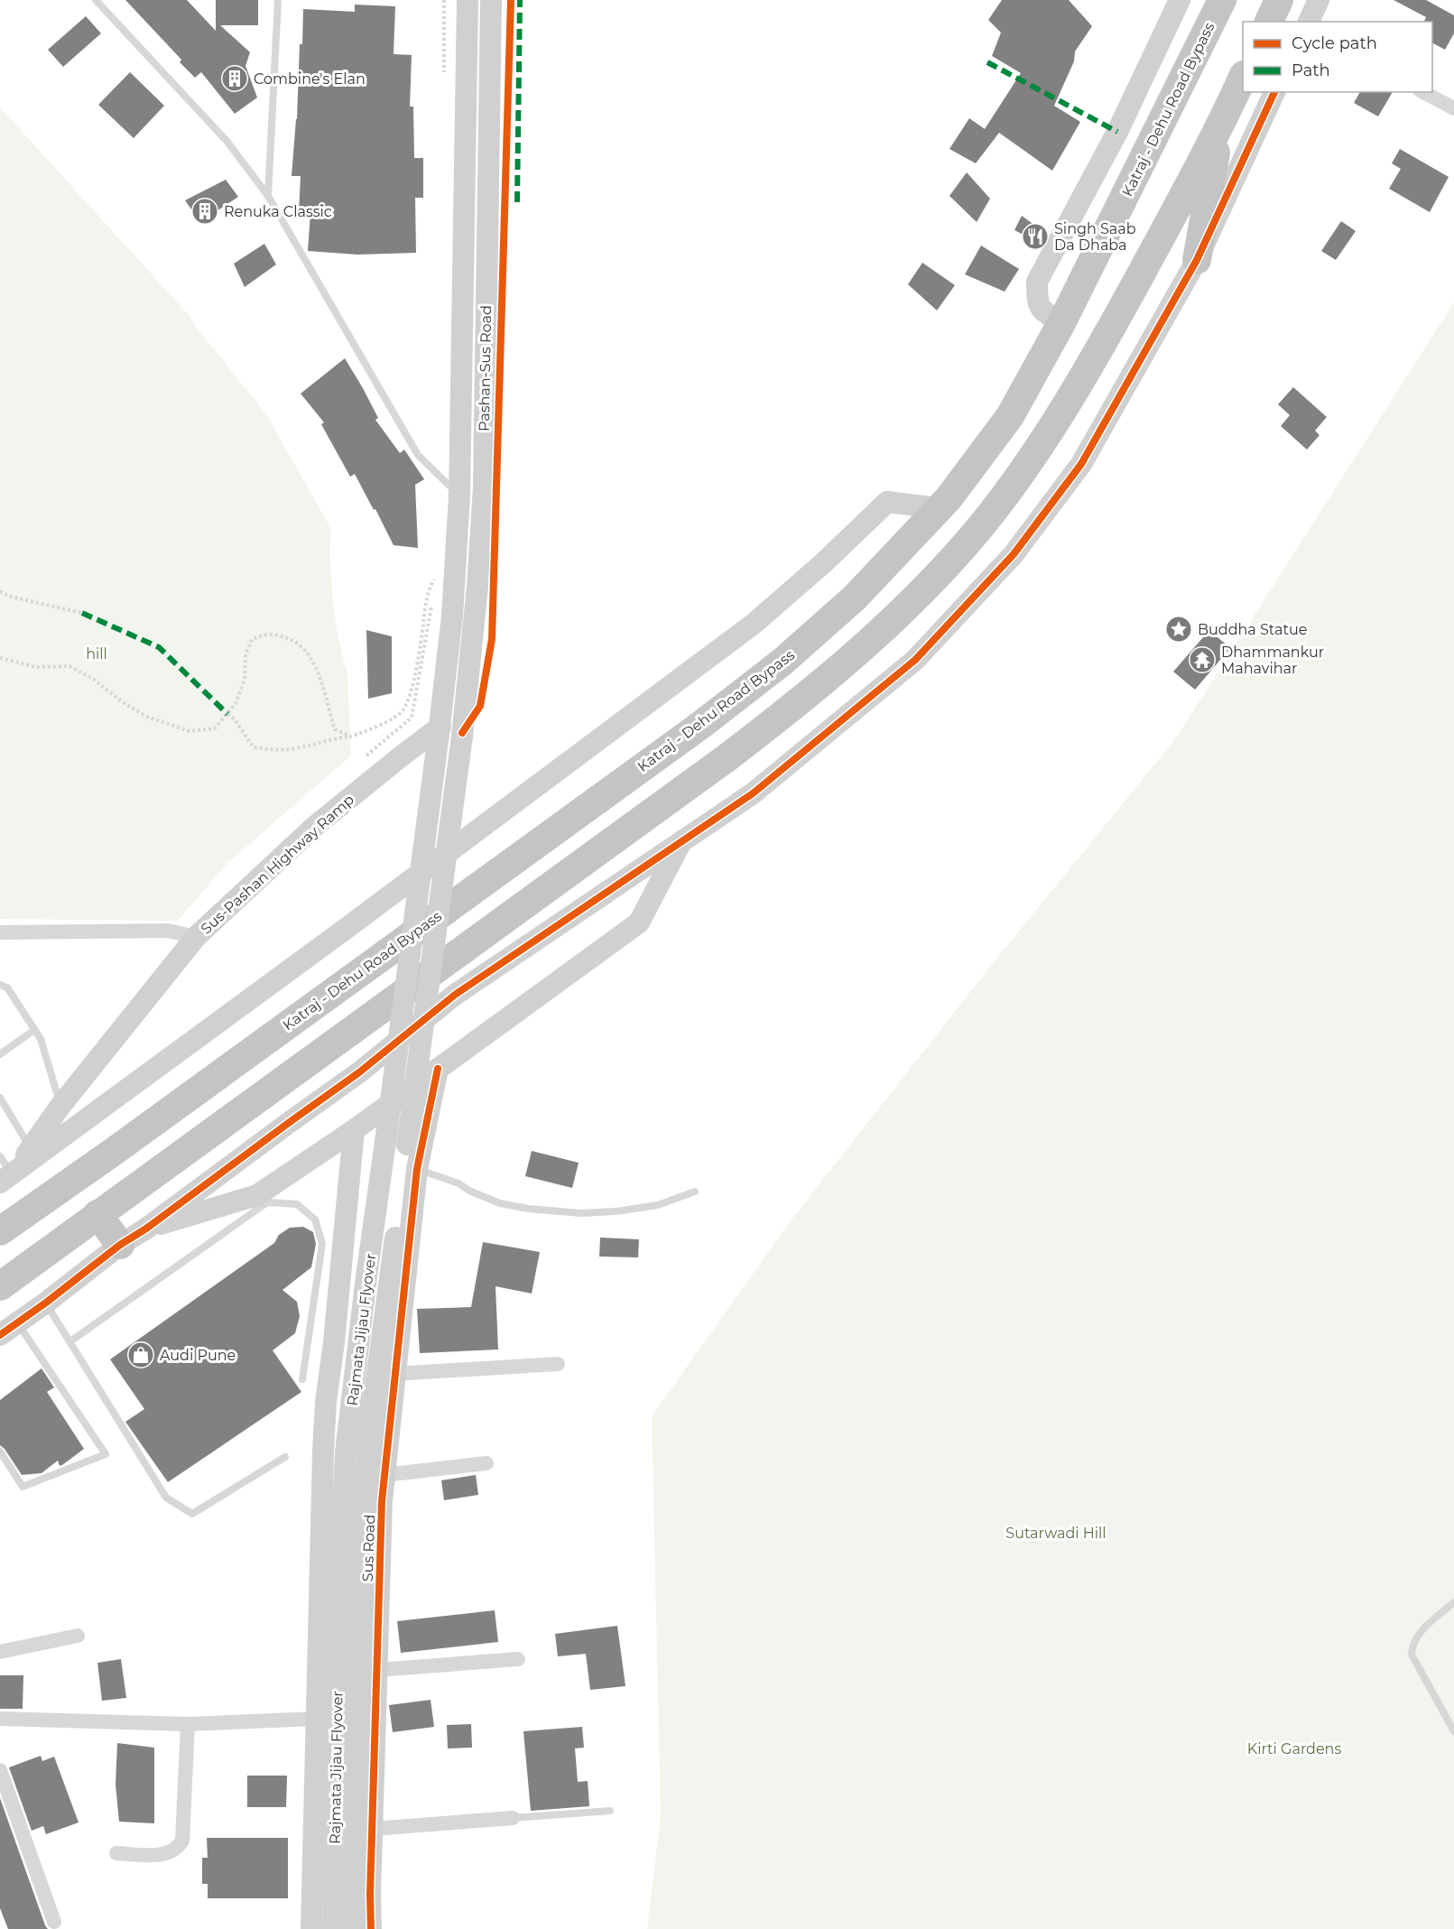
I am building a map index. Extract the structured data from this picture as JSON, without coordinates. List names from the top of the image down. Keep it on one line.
{"streets":{"highway":["Katraj - Dehu Road Bypass"],"street":["Pashan-Sus Road","Sus-Pashan Highway Ramp","Rajmata Jijau Flyover","Sus Road"]},"crossings":[["Pashan-Sus Road","Sus-Pashan Highway Ramp"],["Pashan-Sus Road","Rajmata Jijau Flyover"],["Sus-Pashan Highway Ramp","Rajmata Jijau Flyover"]],"parks":["hill","Sutarwadi Hill","Kirti Gardens"],"places":{"building":["Combine's Elan","Renuka Classic"],"restaurant":["Singh Saab Da Dhaba"],"place":["Buddha Statue"],"temple":["Dhammankur Mahavihar"],"shop":["Audi Pune"]},"legend":["Cycle path","Path"]}
